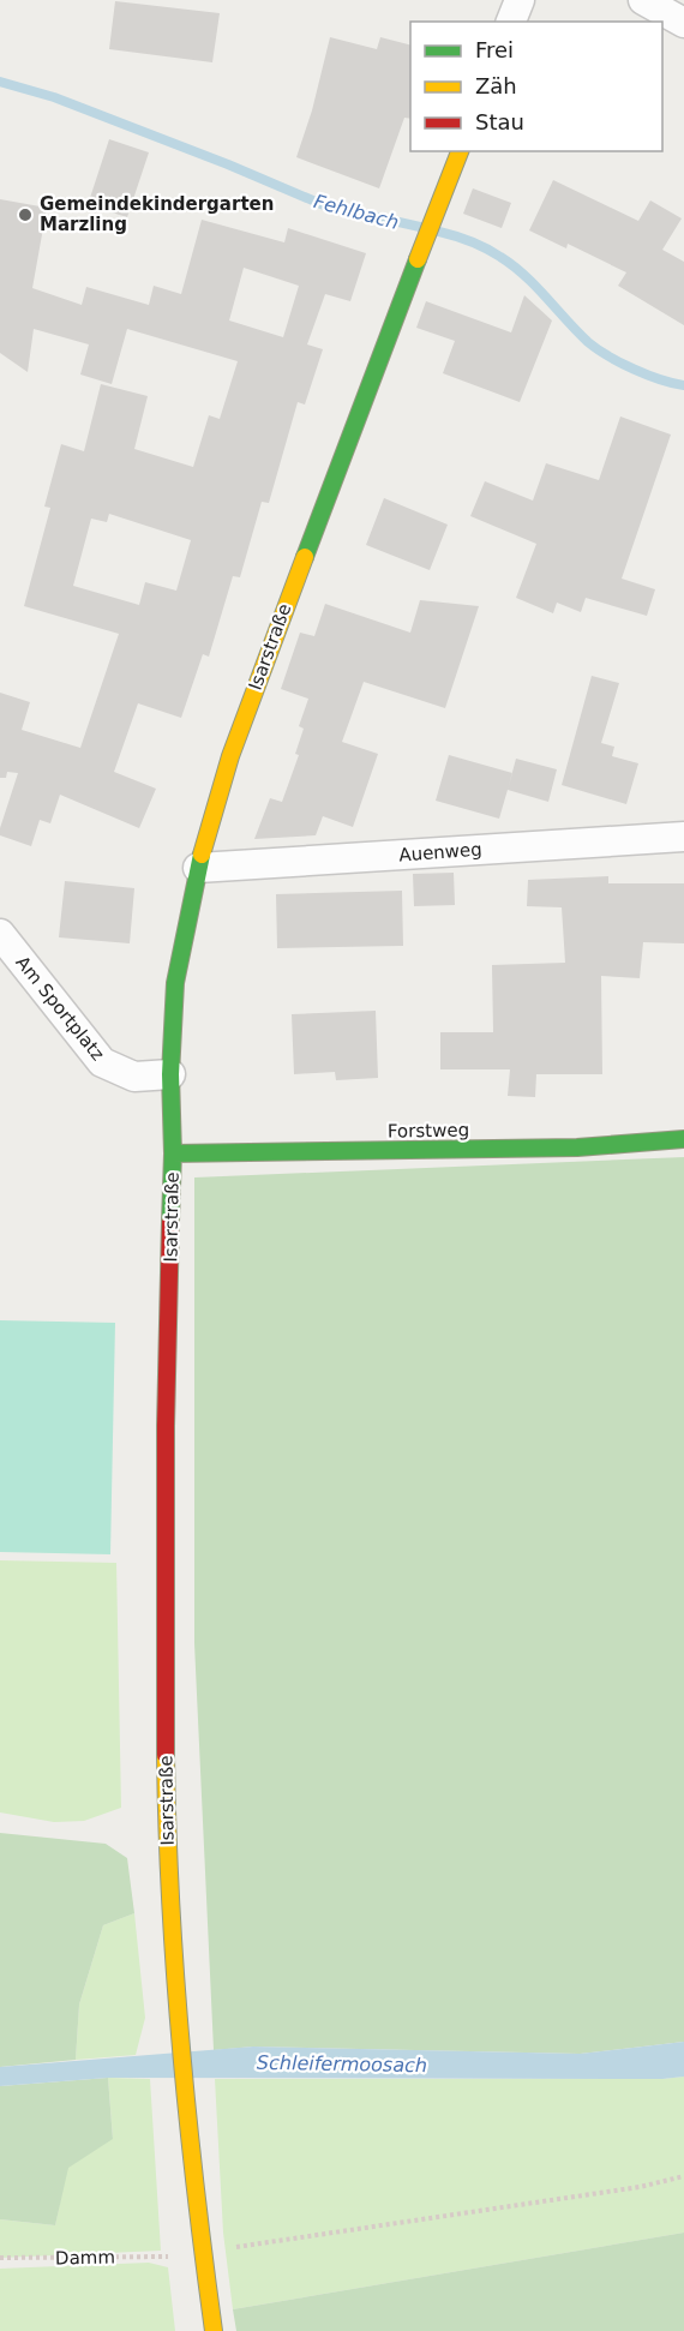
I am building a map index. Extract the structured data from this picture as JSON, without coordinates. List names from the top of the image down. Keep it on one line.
{"streets":{"street":["Isarstraße","Auenweg","Am Sportplatz","Forstweg"],"path":["Damm"]},"crossings":[["Isarstraße","Auenweg"],["Isarstraße","Am Sportplatz"],["Isarstraße","Forstweg"]],"water":["Fehlbach","Schleifermoosach"],"places":["Gemeindekindergarten Marzling"],"legend":["Frei","Zäh","Stau"]}
